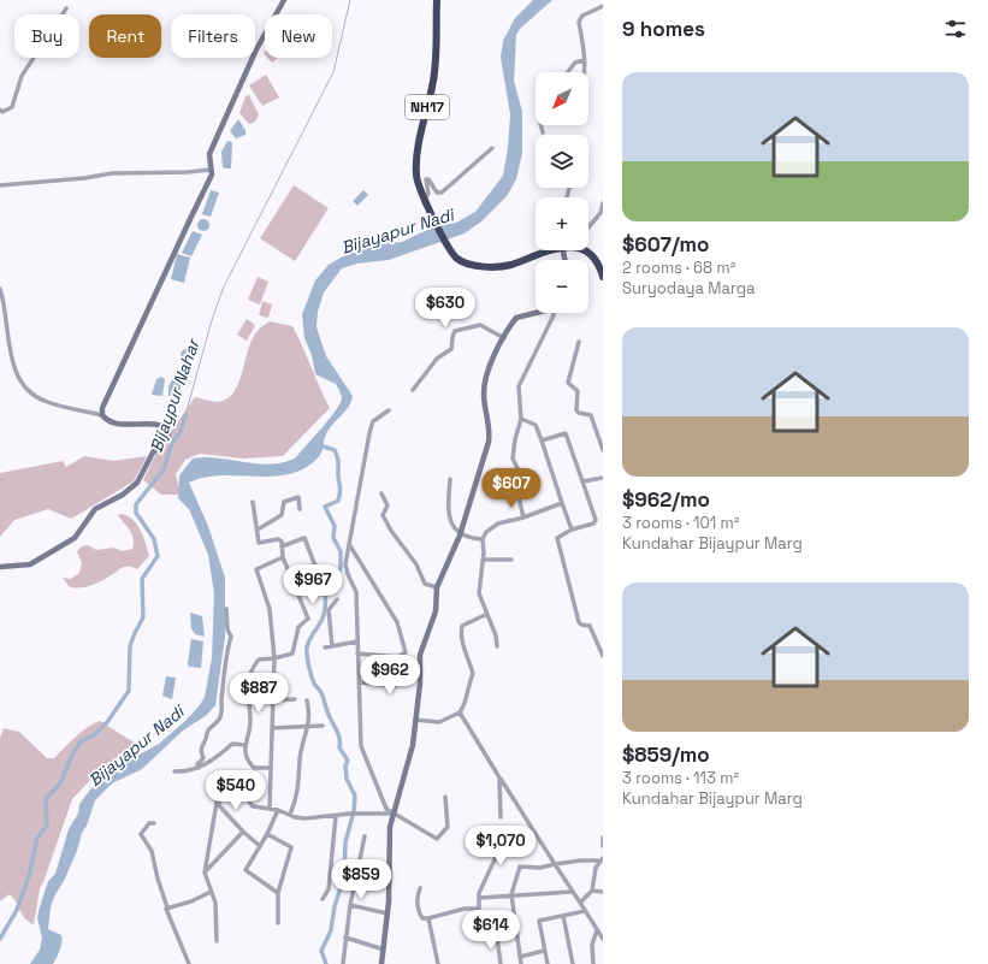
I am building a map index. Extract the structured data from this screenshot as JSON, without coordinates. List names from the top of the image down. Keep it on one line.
{"streets":{"highway":["NH17"]},"water":["Bijayapur Nadi","Bijaypur Nahar"],"north":"bottom left","page":{"heading":"9 homes","chip":["Buy","Rent","Filters","New"],"list":[{"name":"$607/mo","note":"2 rooms · 68 m² · Suryodaya Marga"},{"name":"$962/mo","note":"3 rooms · 101 m² · Kundahar Bijaypur Marg"},{"name":"$859/mo","note":"3 rooms · 113 m² · Kundahar Bijaypur Marg"}],"map_buttons":["+","−"],"price":["$630","$607","$967","$962","$887","$540","$1,070","$859","$614"]}}
